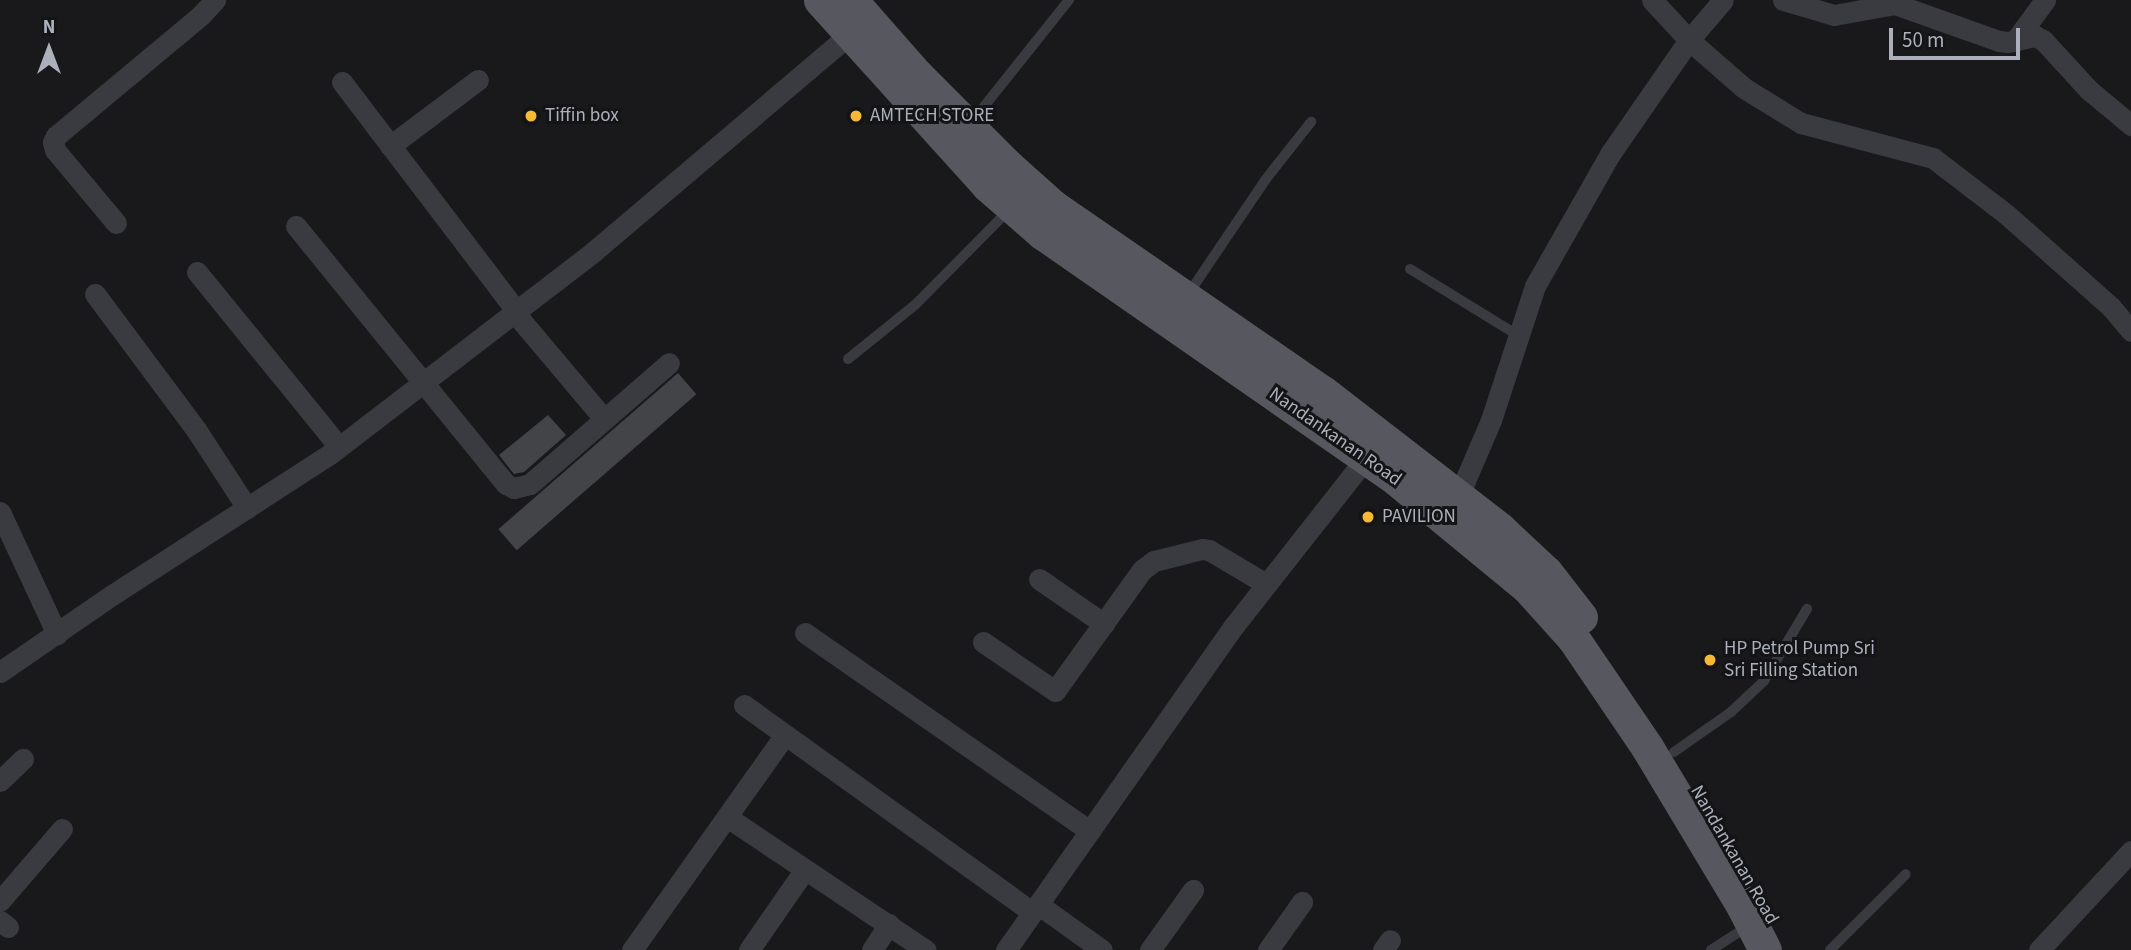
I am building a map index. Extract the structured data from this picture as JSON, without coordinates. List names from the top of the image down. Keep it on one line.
{"streets":{"main road":["Nandankanan Road"]},"places":["Tiffin box","AMTECH STORE","PAVILION","HP Petrol Pump Sri Sri Filling Station"],"scale_bar":"50 m","north":"top"}
